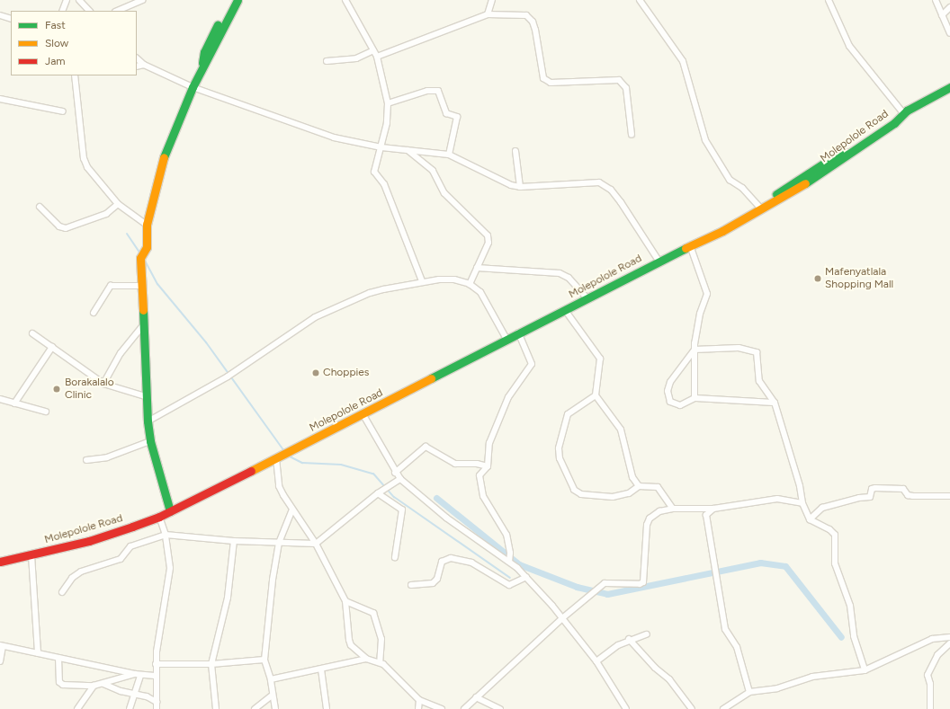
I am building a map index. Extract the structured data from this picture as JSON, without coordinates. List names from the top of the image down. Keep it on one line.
{"streets":{"main road":["Molepolole Road"]},"places":["Mafenyatlala Shopping Mall","Choppies","Borakalalo Clinic"],"legend":["Fast","Slow","Jam"]}
